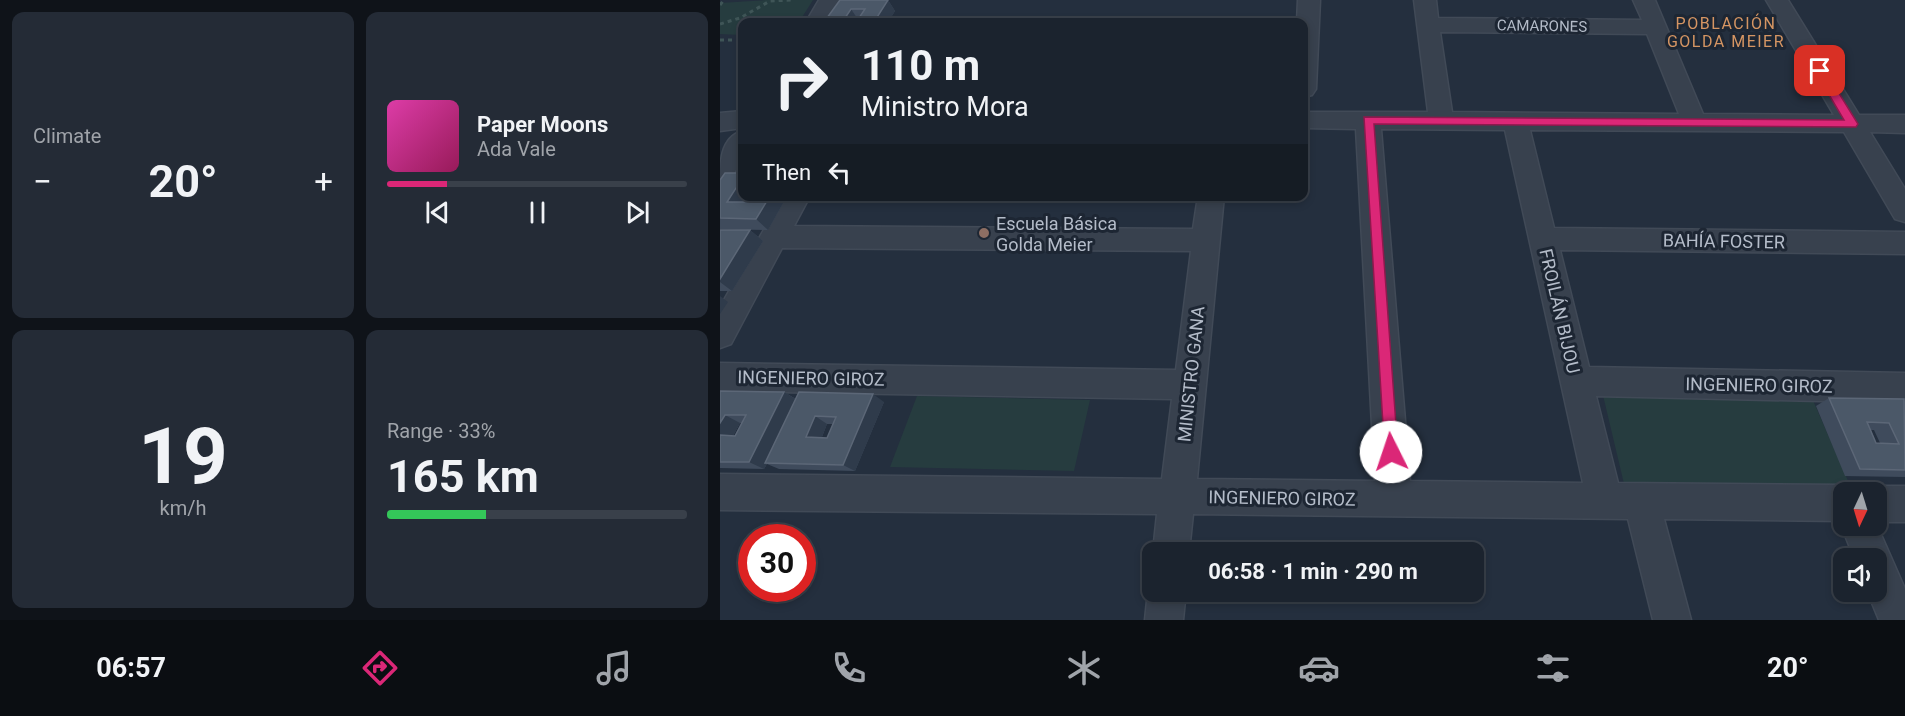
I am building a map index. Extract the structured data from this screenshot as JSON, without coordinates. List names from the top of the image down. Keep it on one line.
{"streets":{"street":["CAMARONES","BAHÍA FOSTER","FROILÁN BIJOU","MINISTRO GANA","INGENIERO GIROZ"]},"crossings":[["BAHÍA FOSTER","FROILÁN BIJOU"],["FROILÁN BIJOU","INGENIERO GIROZ"],["MINISTRO GANA","INGENIERO GIROZ"]],"districts":["POBLACIÓN GOLDA MEIER"],"places":["Escuela Básica Golda Meier"],"north":"bottom","page":{"tile":["Climate",["19","km/h"],["Range · 33%","165 km"]],"turn":["110 m","Ministro Mora"],"song":["Paper Moons","Ada Vale"],"then":"Then","heat":["−","20°","+"],"limit":"30","trip":"06:58 · 1 min · 290 m","tabs":["06:57","20°"]}}
